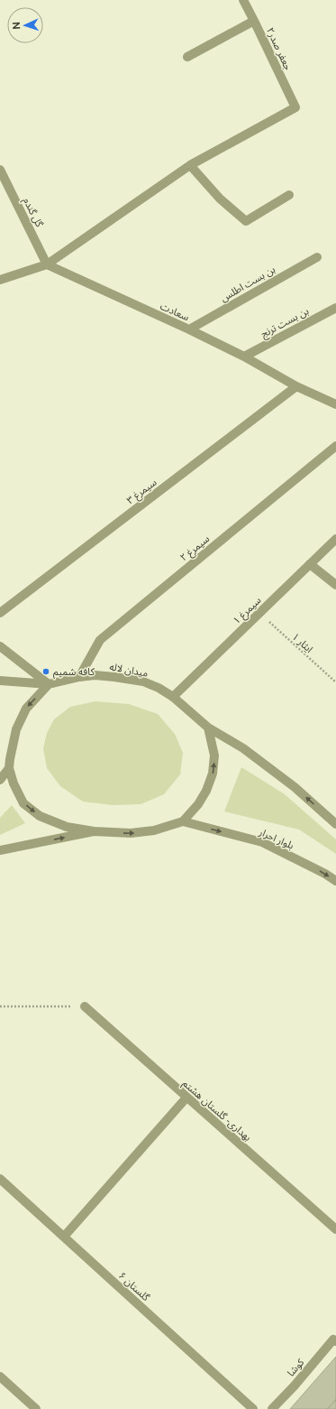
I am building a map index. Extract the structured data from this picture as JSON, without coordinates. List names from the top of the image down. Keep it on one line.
{"streets":{"street":["جعفر صدر۲","گل گندم","بن بست اطلس","سعادت","بن بست ترنج","سیمرغ ۳","سیمرغ ۲","سیمرغ ۱","میدان لاله","بلوار احرار","بهداری - گلستان هشتم","گلستان ۶","کوشا"],"path":["ایثار ۱"]},"crossings":[["گل گندم","سعادت"],["بن بست اطلس","سعادت"],["سعادت","بن بست ترنج"],["سعادت","سیمرغ ۳"],["سیمرغ ۲","میدان لاله"],["سیمرغ ۱","ایثار ۱"],["سیمرغ ۱","میدان لاله"]],"places":["کافه شمیم"],"north":"left"}
